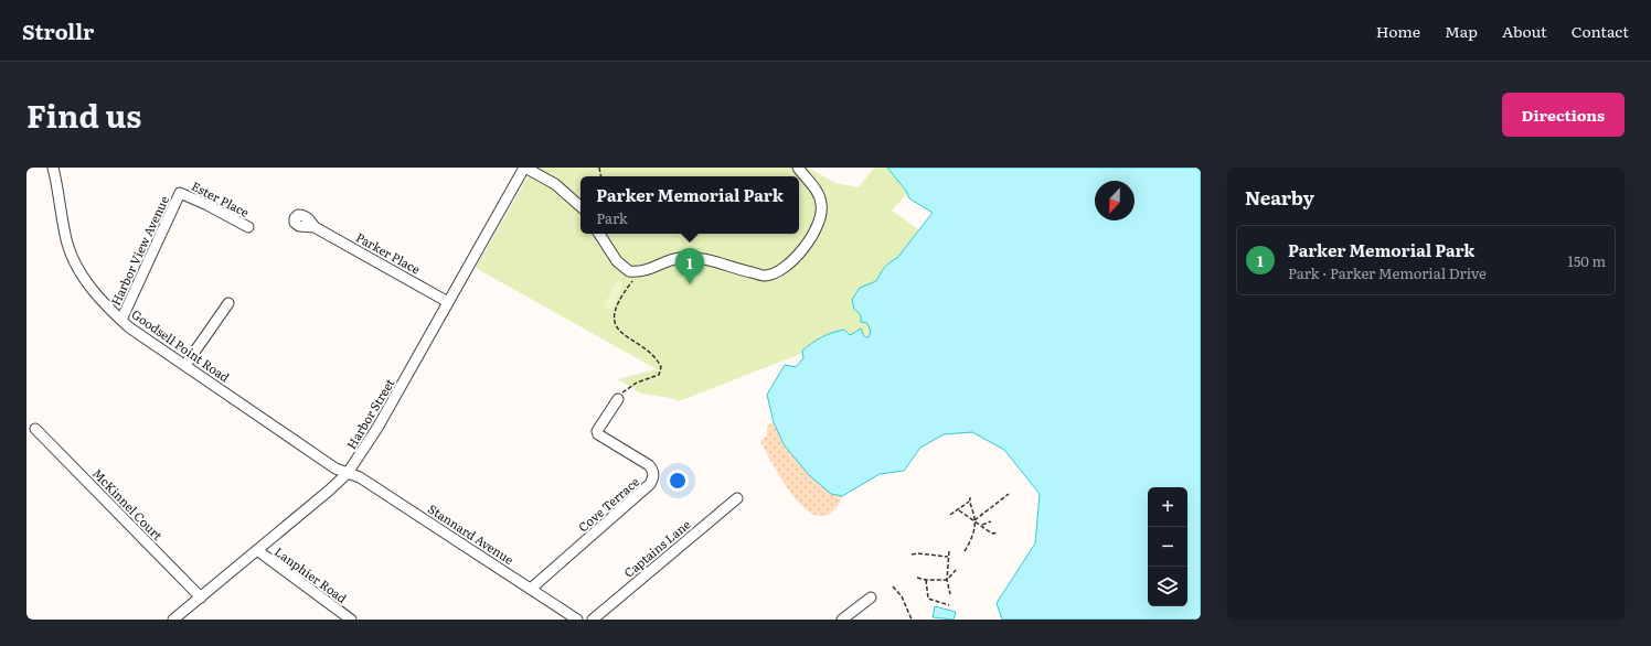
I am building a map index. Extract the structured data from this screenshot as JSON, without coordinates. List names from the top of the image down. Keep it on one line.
{"streets":{"street":["Ester Place","Harbor View Avenue","Parker Place","Goodsell Point Road","Harbor Street","McKinnel Court","Cove Terrace","Stannard Avenue","Captains Lane","Lanphier Road"]},"crossings":[["Ester Place","Harbor View Avenue"],["Harbor View Avenue","Goodsell Point Road"],["Parker Place","Harbor Street"],["Goodsell Point Road","Harbor Street"],["Goodsell Point Road","Stannard Avenue"],["Harbor Street","McKinnel Court"],["Harbor Street","Stannard Avenue"],["Harbor Street","Lanphier Road"],["Cove Terrace","Stannard Avenue"]],"north":"bottom","page":{"header":"Strollr","nav":["Home","Map","About","Contact"],"title":"Find us","buttons":"Directions","heading":"Nearby","popup":["Parker Memorial Park","Park"],"list":[{"mark":"1","name":"Parker Memorial Park","note":"Park · Parker Memorial Drive","value":"150 m"}],"pins":"1","map_buttons":["+","−"]}}
